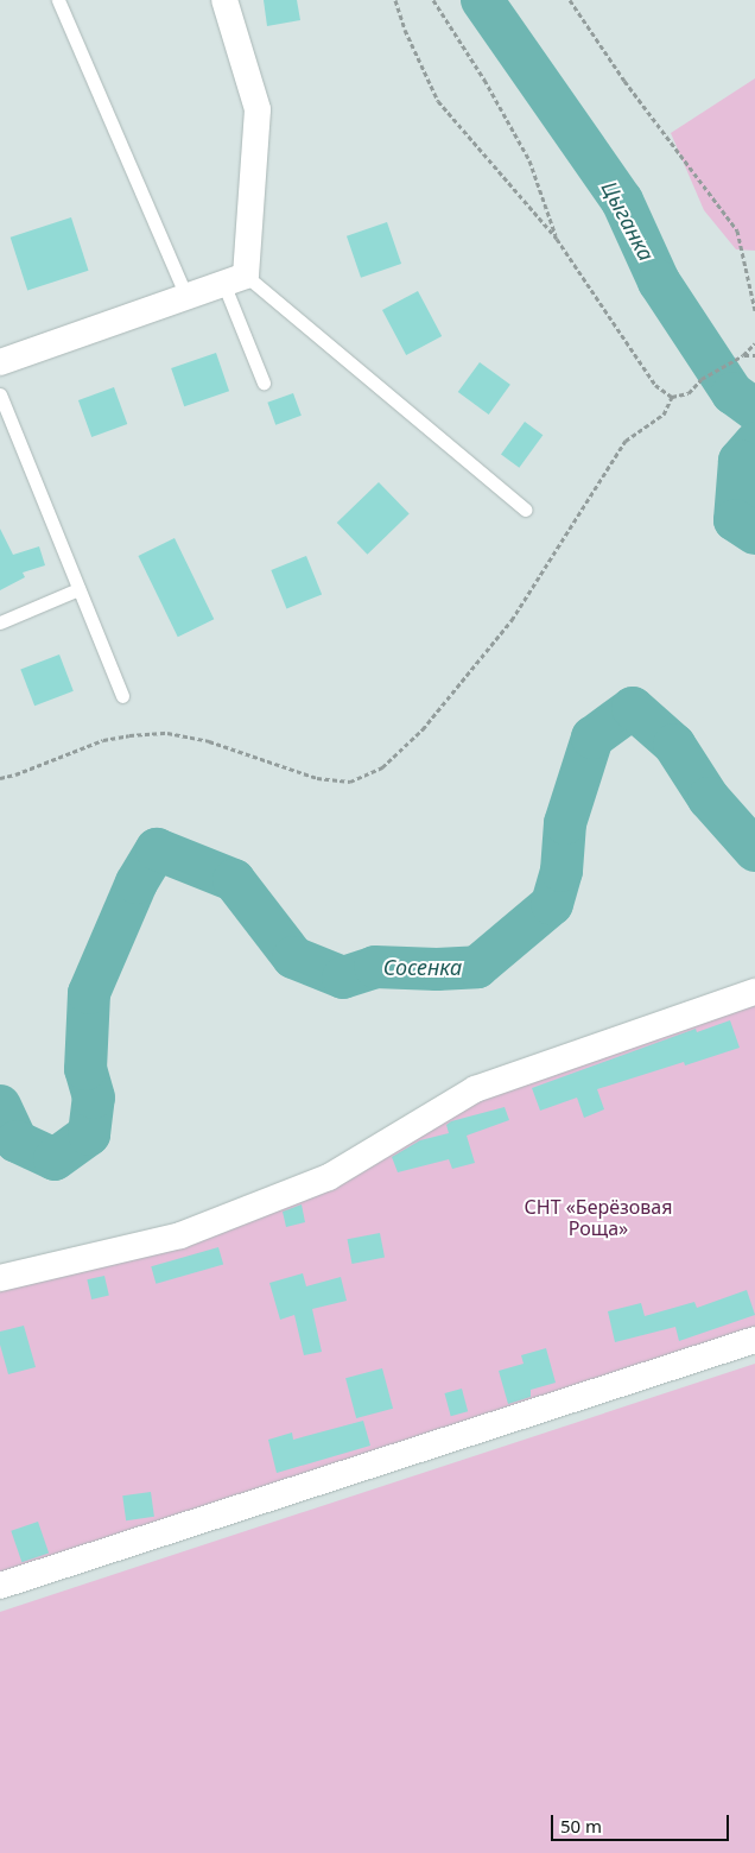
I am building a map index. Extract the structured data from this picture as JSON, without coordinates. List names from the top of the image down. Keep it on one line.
{"water":["Цыганка","Сосенка"],"parks":["СНТ «Берёзовая Роща»"],"scale_bar":"50 m"}
